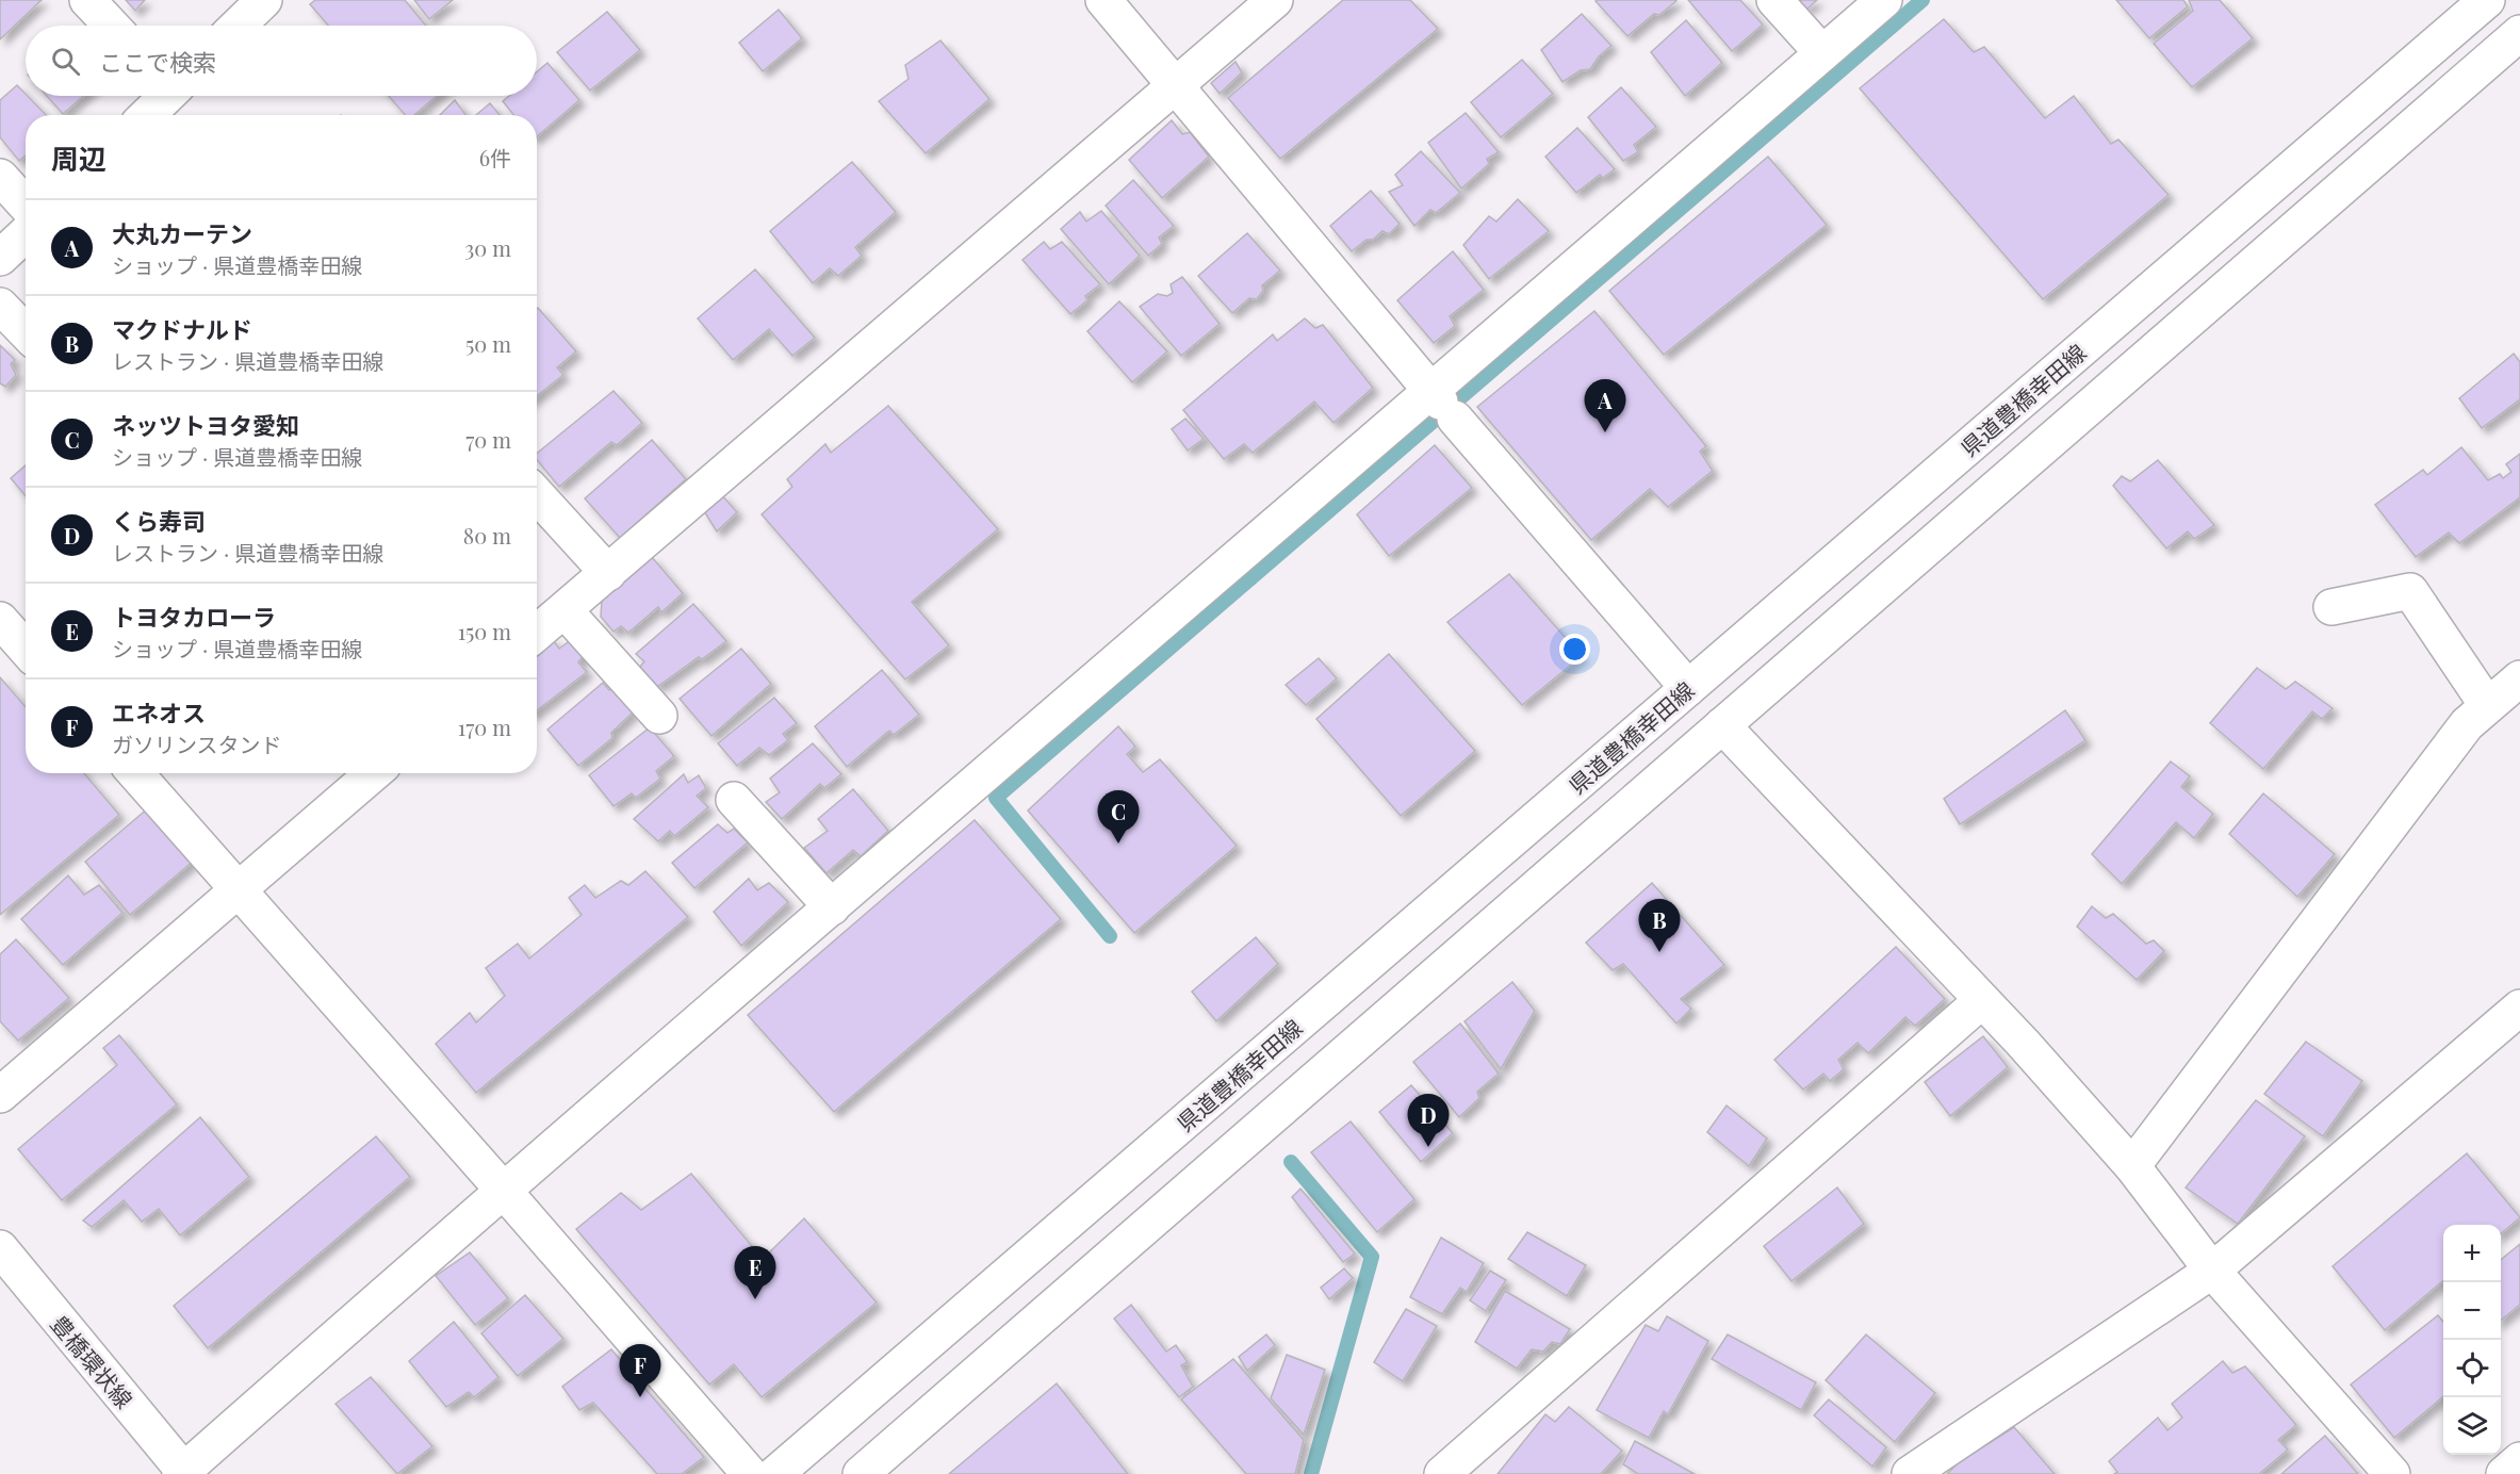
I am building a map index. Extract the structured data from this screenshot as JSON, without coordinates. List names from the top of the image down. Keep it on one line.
{"streets":{"street":["県道豊橋幸田線","豊橋環状線"]},"page":{"search":"ここで検索","heading":["周辺","6件"],"list":[{"mark":"A","name":"大丸カーテン","note":"ショップ · 県道豊橋幸田線","value":"30 m"},{"mark":"B","name":"マクドナルド","note":"レストラン · 県道豊橋幸田線","value":"50 m"},{"mark":"C","name":"ネッツトヨタ愛知","note":"ショップ · 県道豊橋幸田線","value":"70 m"},{"mark":"D","name":"くら寿司","note":"レストラン · 県道豊橋幸田線","value":"80 m"},{"mark":"E","name":"トヨタカローラ","note":"ショップ · 県道豊橋幸田線","value":"150 m"},{"mark":"F","name":"エネオス","note":"ガソリンスタンド","value":"170 m"}],"pins":["A","C","B","D","E","F"],"map_buttons":["+","−"]}}
